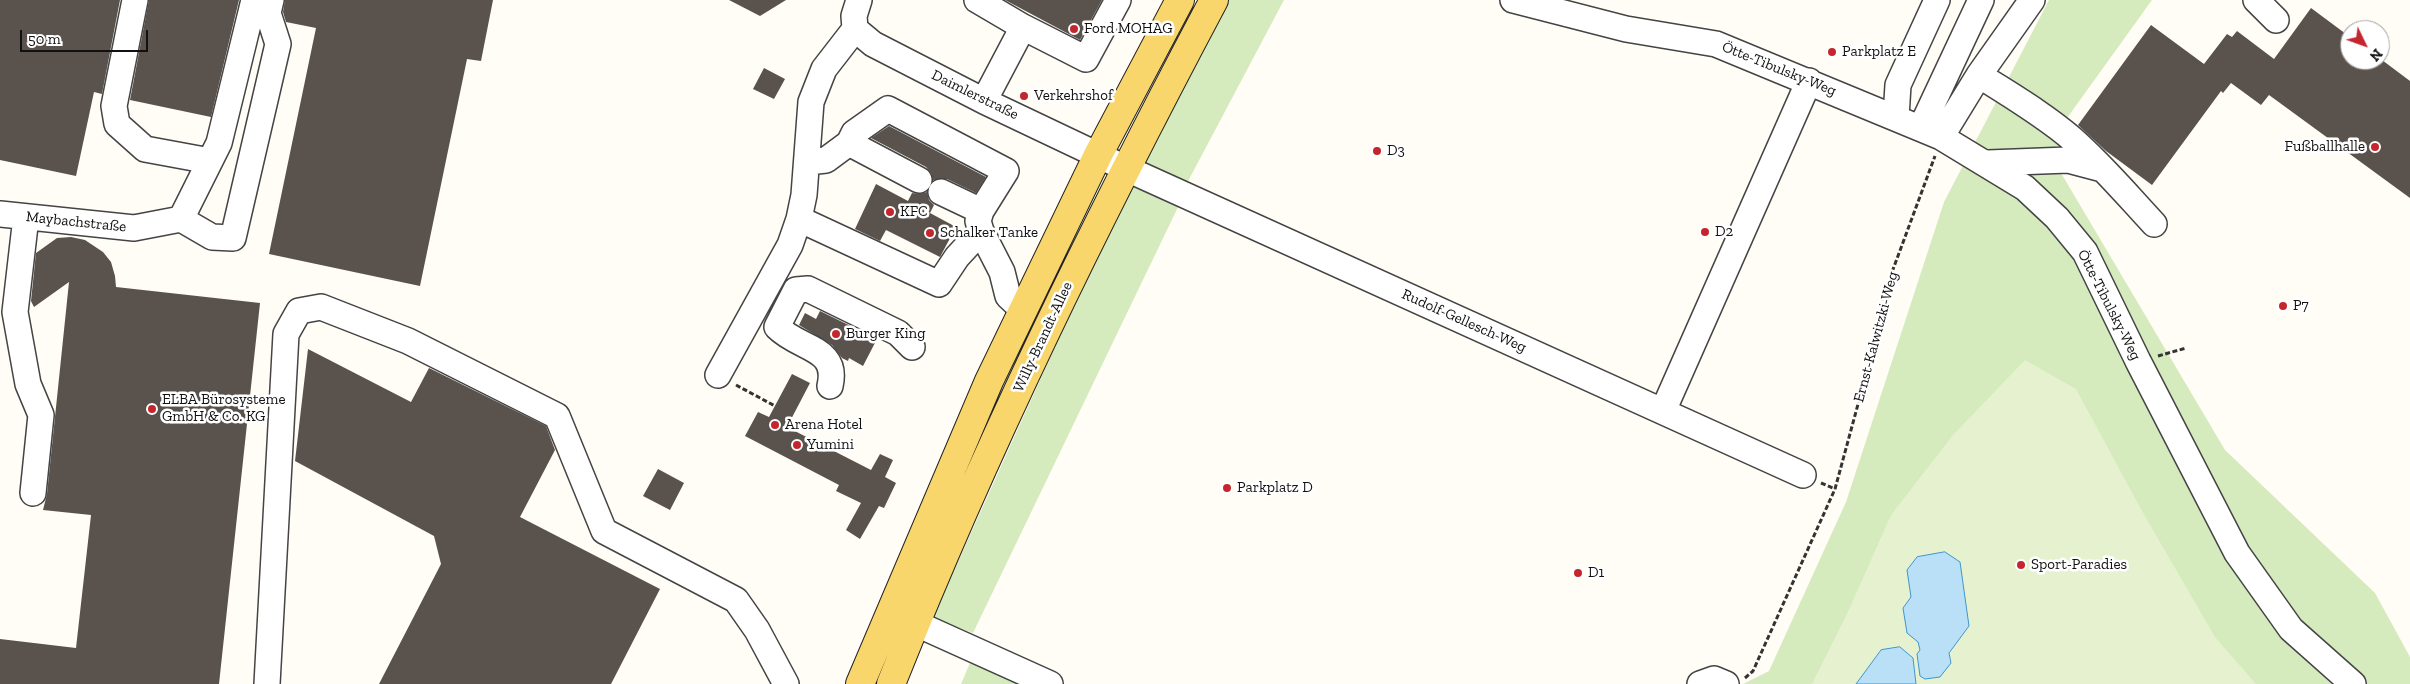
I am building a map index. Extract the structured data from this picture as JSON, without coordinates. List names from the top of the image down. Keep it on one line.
{"streets":{"main road":["Willy-Brandt-Allee"],"street":["Ötte-Tibulsky-Weg","Daimlerstraße","Maybachstraße","Rudolf-Gellesch-Weg"],"path":["Ernst-Kalwitzki-Weg"]},"crossings":[["Ötte-Tibulsky-Weg","Ernst-Kalwitzki-Weg"],["Daimlerstraße","Rudolf-Gellesch-Weg"],["Daimlerstraße","Willy-Brandt-Allee"],["Rudolf-Gellesch-Weg","Willy-Brandt-Allee"]],"places":["Ford MOHAG","Parkplatz E","Verkehrshof","Fußballhalle","D3","KFC","D2","Schalker Tanke","P7","Burger King","ELBA Bürosysteme GmbH & Co. KG","Arena Hotel","Yumini","Parkplatz D","Sport-Paradies","D1"],"scale_bar":"50 m","north":"bottom right"}
